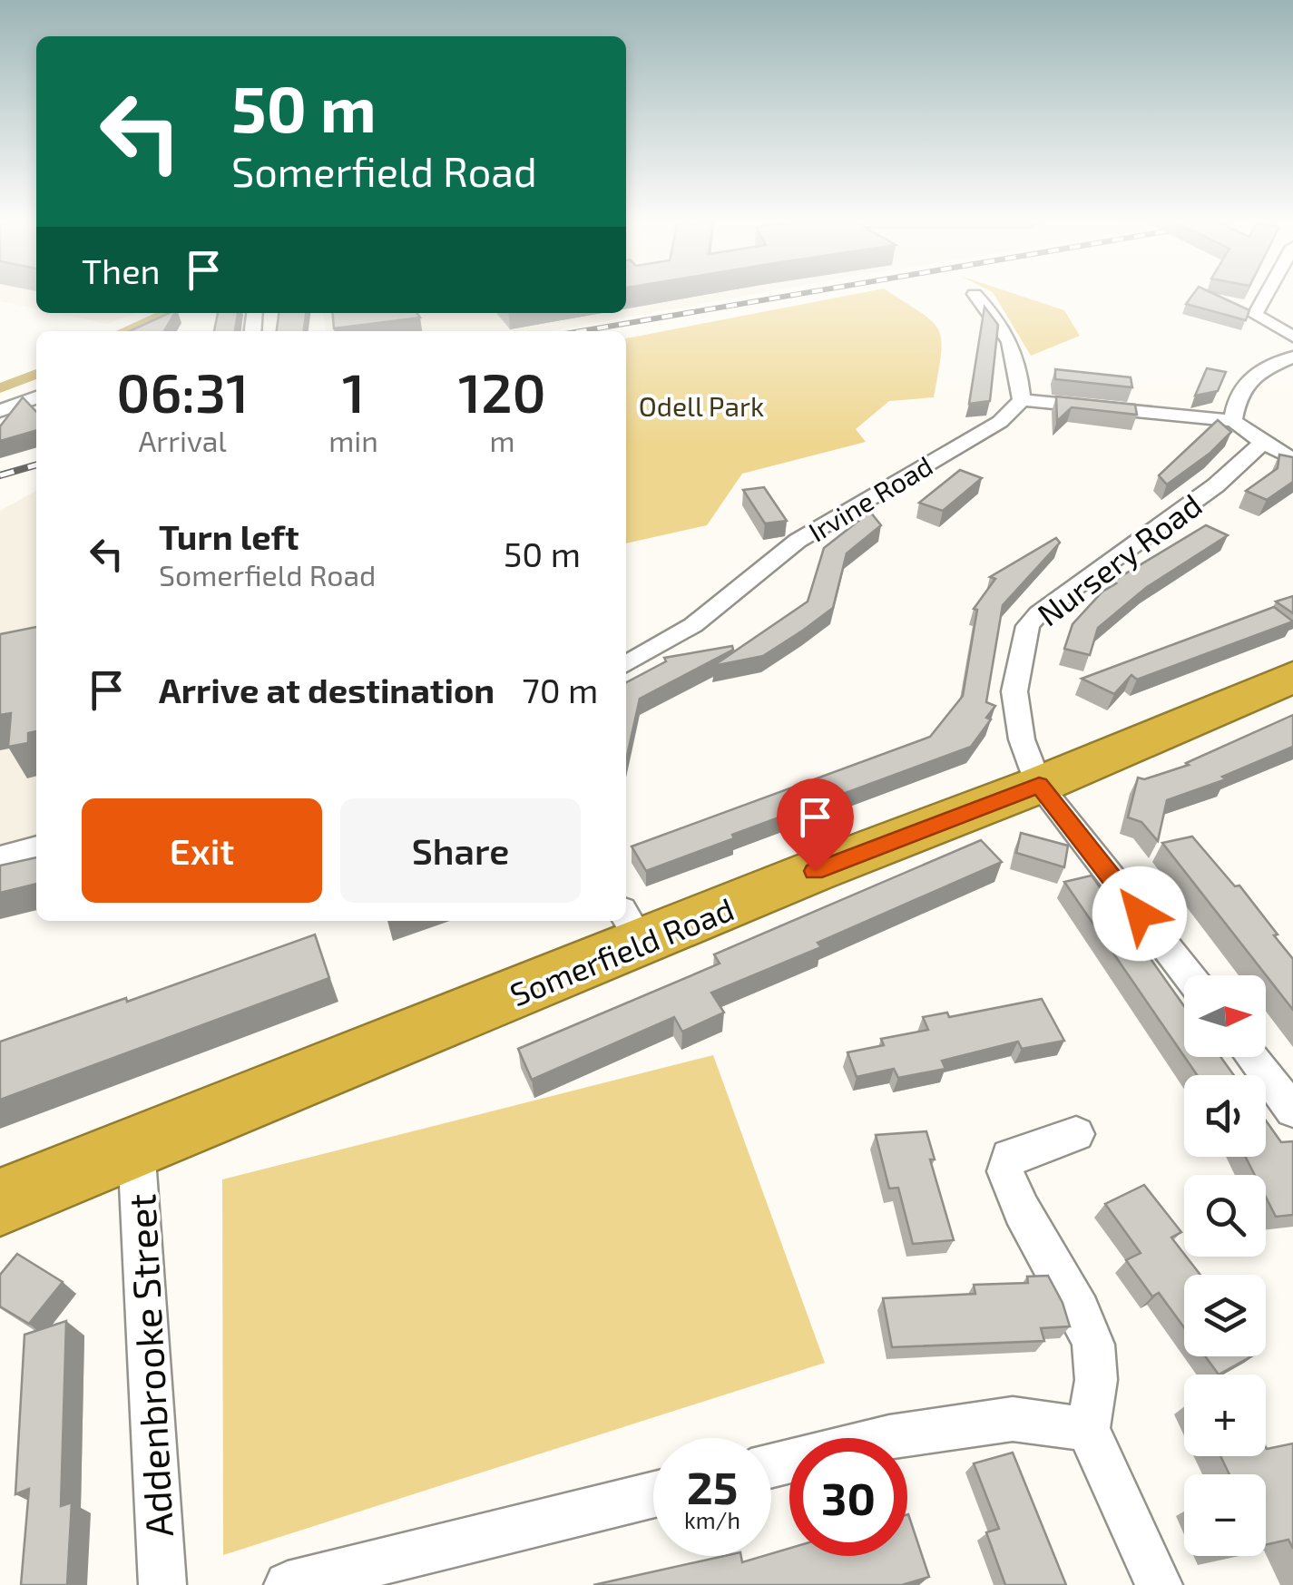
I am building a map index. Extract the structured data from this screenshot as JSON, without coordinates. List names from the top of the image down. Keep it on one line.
{"streets":{"highway":["Somerfield Road"],"street":["Irvine Road","Nursery Road","Addenbrooke Street"]},"crossings":[["Nursery Road","Somerfield Road"],["Somerfield Road","Addenbrooke Street"]],"parks":["Odell Park"],"north":"right","page":{"turn":["50 m","Somerfield Road"],"then":"Then","eta":["06:31","Arrival","1","min","120","m"],"list":[{"name":"Turn left","note":"Somerfield Road","value":"50 m"},{"name":"Arrive at destination","value":"70 m"}],"buttons":["Exit","Share"],"map_buttons":["+","−"],"speed":"25 km/h","limit":"30"}}
